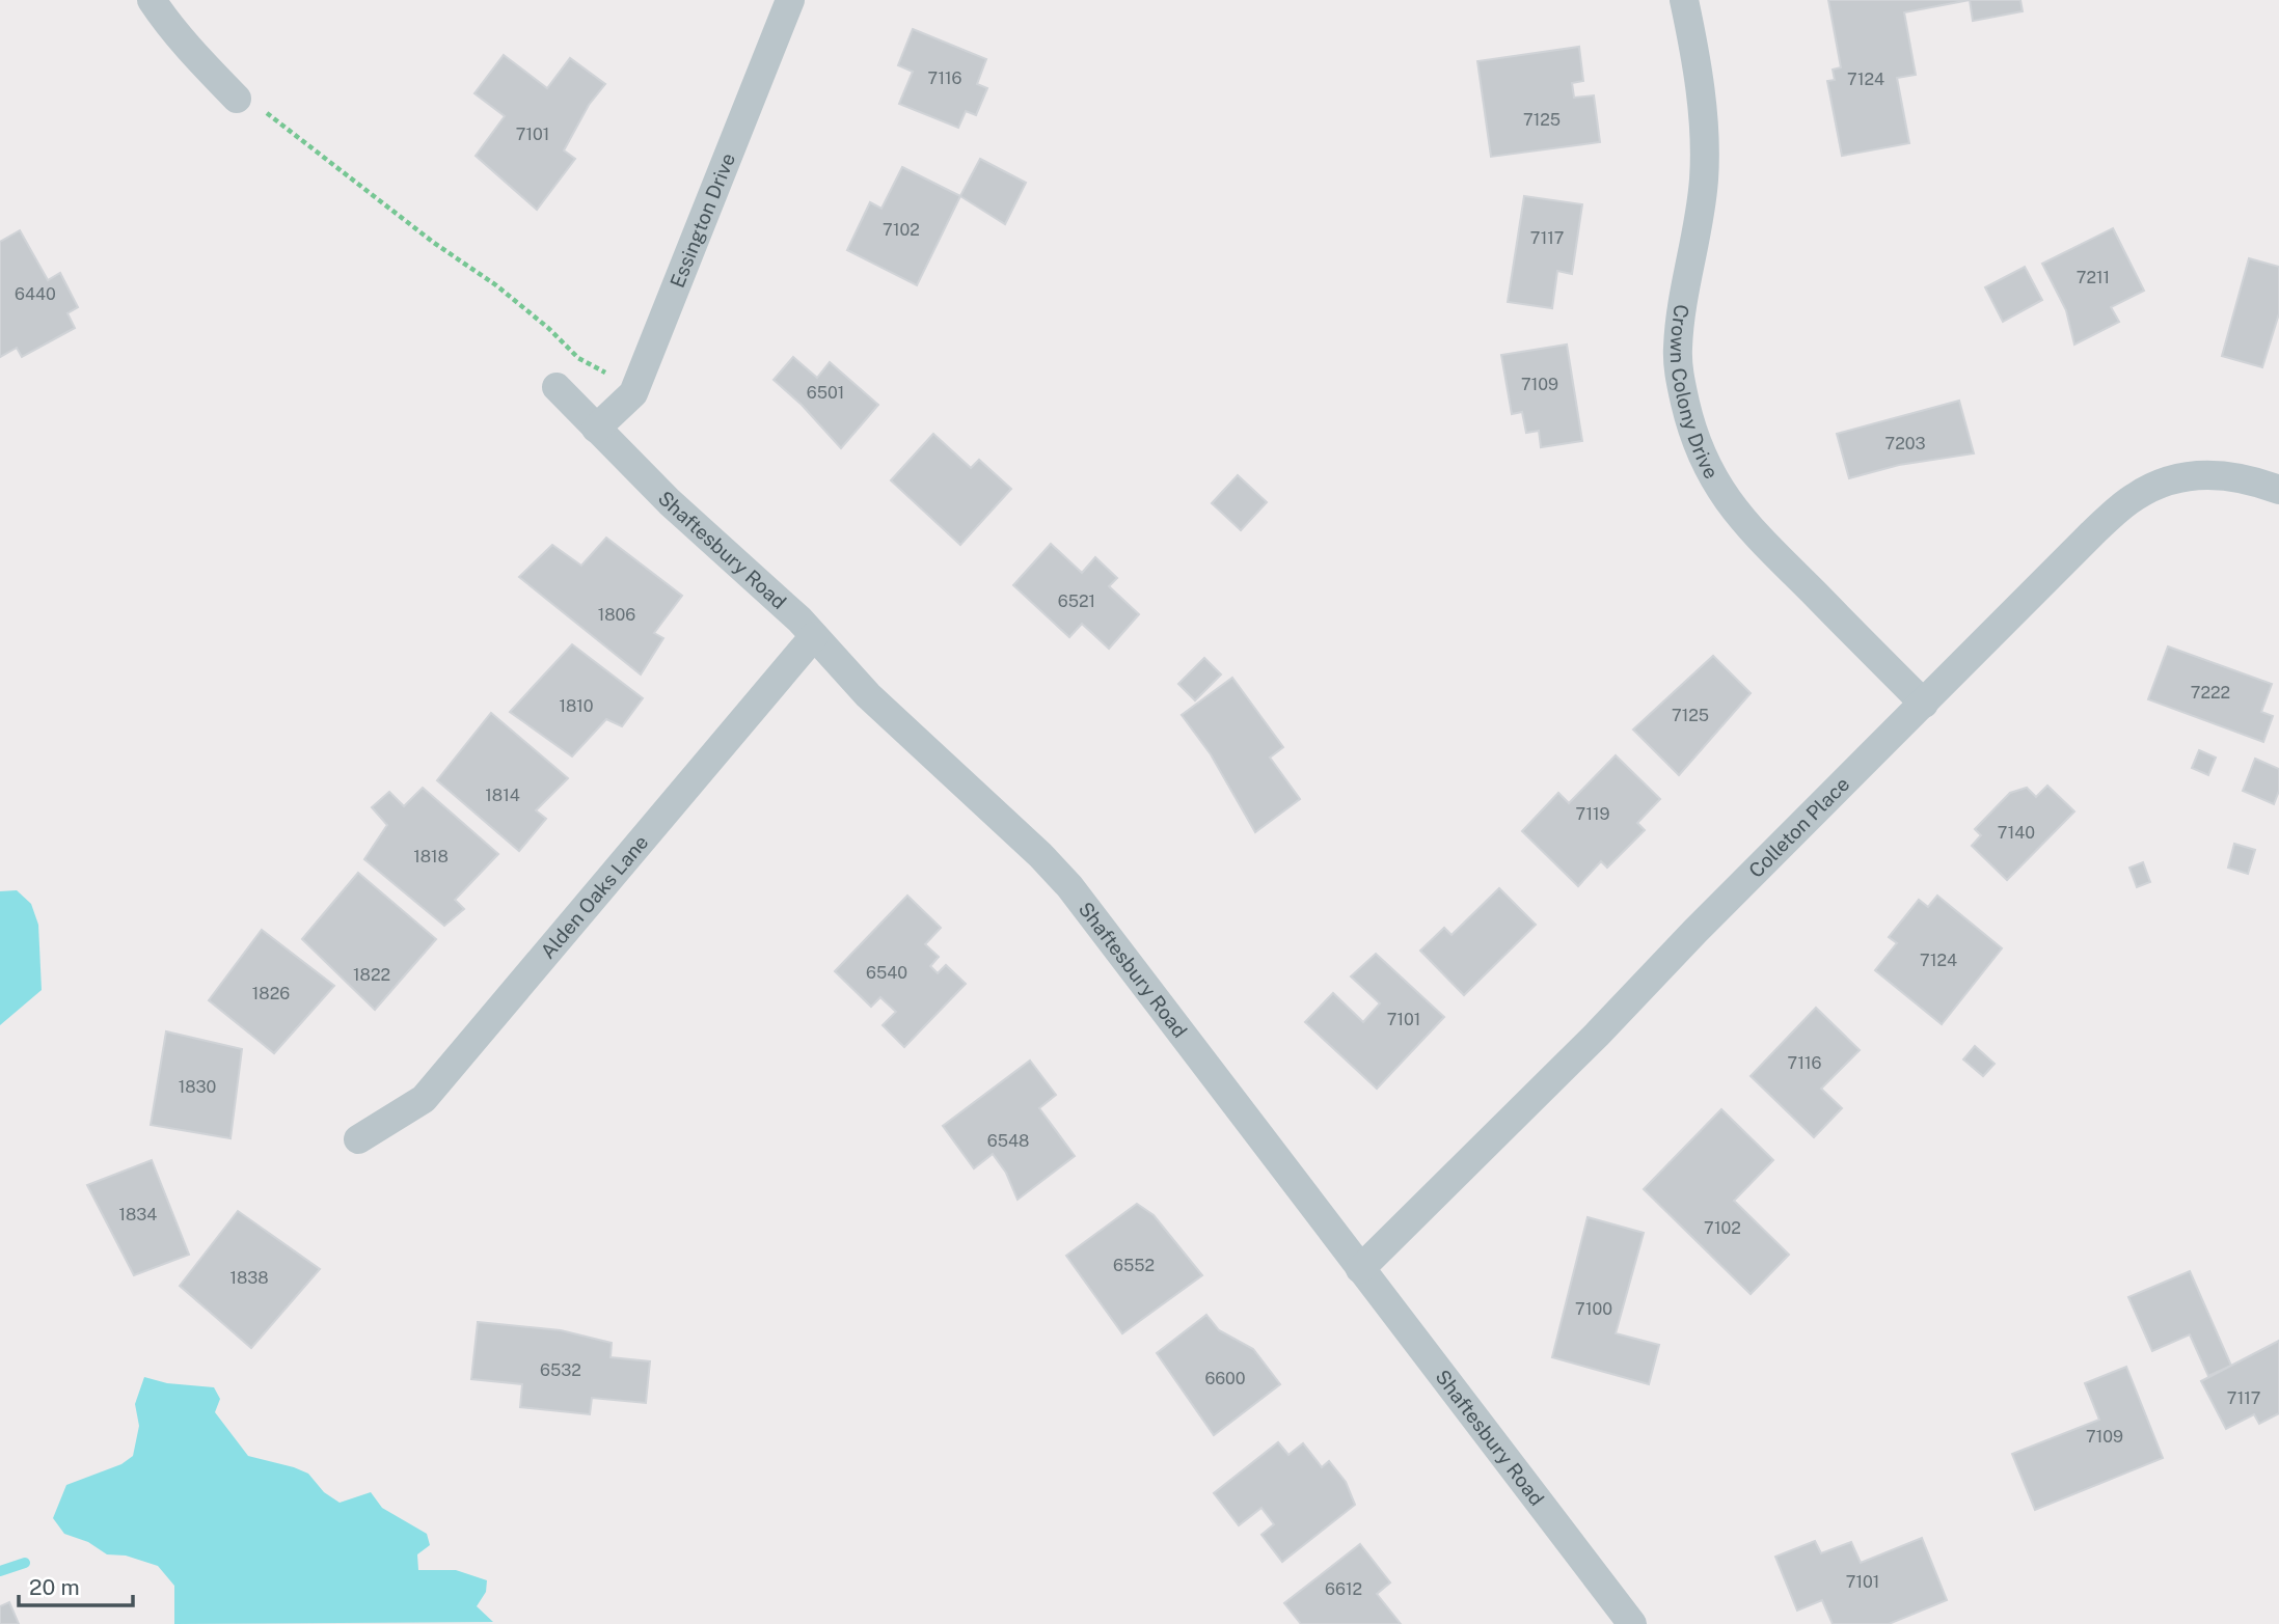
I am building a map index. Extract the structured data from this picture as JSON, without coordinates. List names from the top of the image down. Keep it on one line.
{"streets":{"street":["Essington Drive","Crown Colony Drive","Shaftesbury Road","Colleton Place","Alden Oaks Lane"]},"crossings":[["Essington Drive","Shaftesbury Road"],["Crown Colony Drive","Colleton Place"],["Shaftesbury Road","Colleton Place"],["Shaftesbury Road","Alden Oaks Lane"]],"house_numbers":["7116","7124","7125","7101","7102","7117","7211","6440","7109","6501","7203","6521","1806","7222","1810","7125","1814","7119","7140","1818","7124","6540","1822","1826","7101","7116","1830","6548","1834","7102","6552","1838","7100","6532","6600","7117","7109","7101","6612"],"scale_bar":"20 m"}
